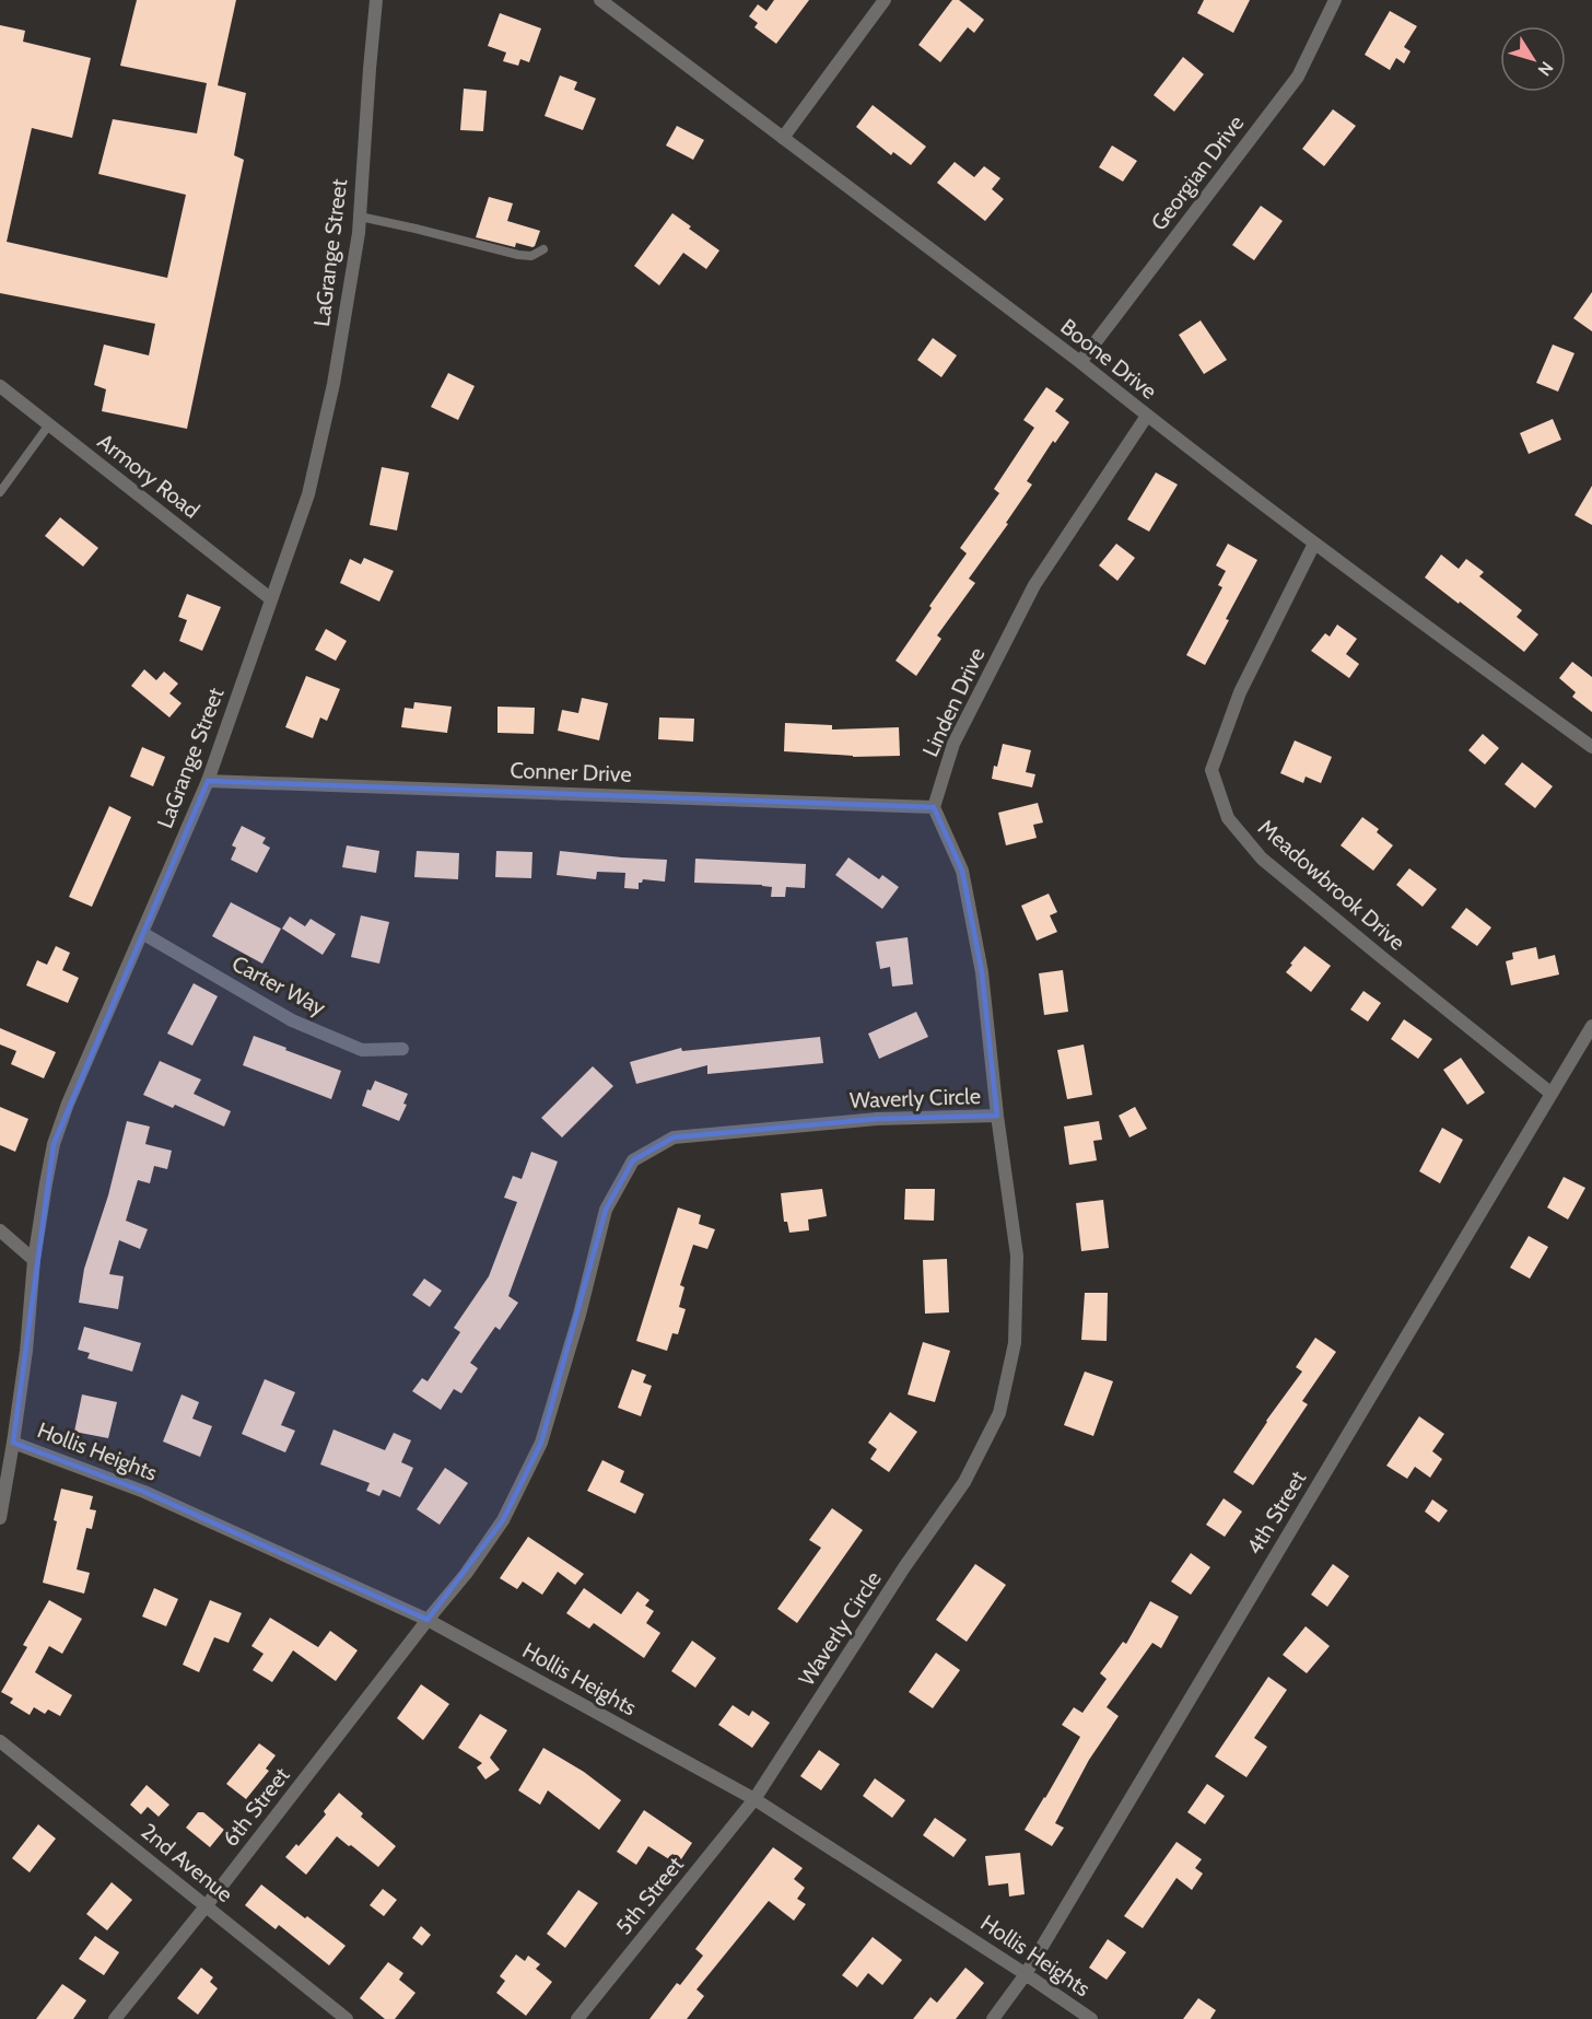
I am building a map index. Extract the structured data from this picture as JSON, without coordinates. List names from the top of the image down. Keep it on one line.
{"streets":{"street":["Georgian Drive","LaGrange Street","Boone Drive","Armory Road","Linden Drive","Conner Drive","Meadowbrook Drive","Carter Way","Waverly Circle","Hollis Heights","4th Street","6th Street","2nd Avenue","5th Street"]},"crossings":[["Georgian Drive","Boone Drive"],["LaGrange Street","Armory Road"],["LaGrange Street","Conner Drive"],["LaGrange Street","Carter Way"],["LaGrange Street","Hollis Heights"],["Boone Drive","Linden Drive"],["Boone Drive","Meadowbrook Drive"],["Linden Drive","Conner Drive"],["Meadowbrook Drive","4th Street"],["Waverly Circle","Hollis Heights"],["Waverly Circle","6th Street"],["Waverly Circle","5th Street"],["Hollis Heights","4th Street"],["Hollis Heights","6th Street"],["Hollis Heights","5th Street"],["6th Street","2nd Avenue"]],"north":"bottom right"}
